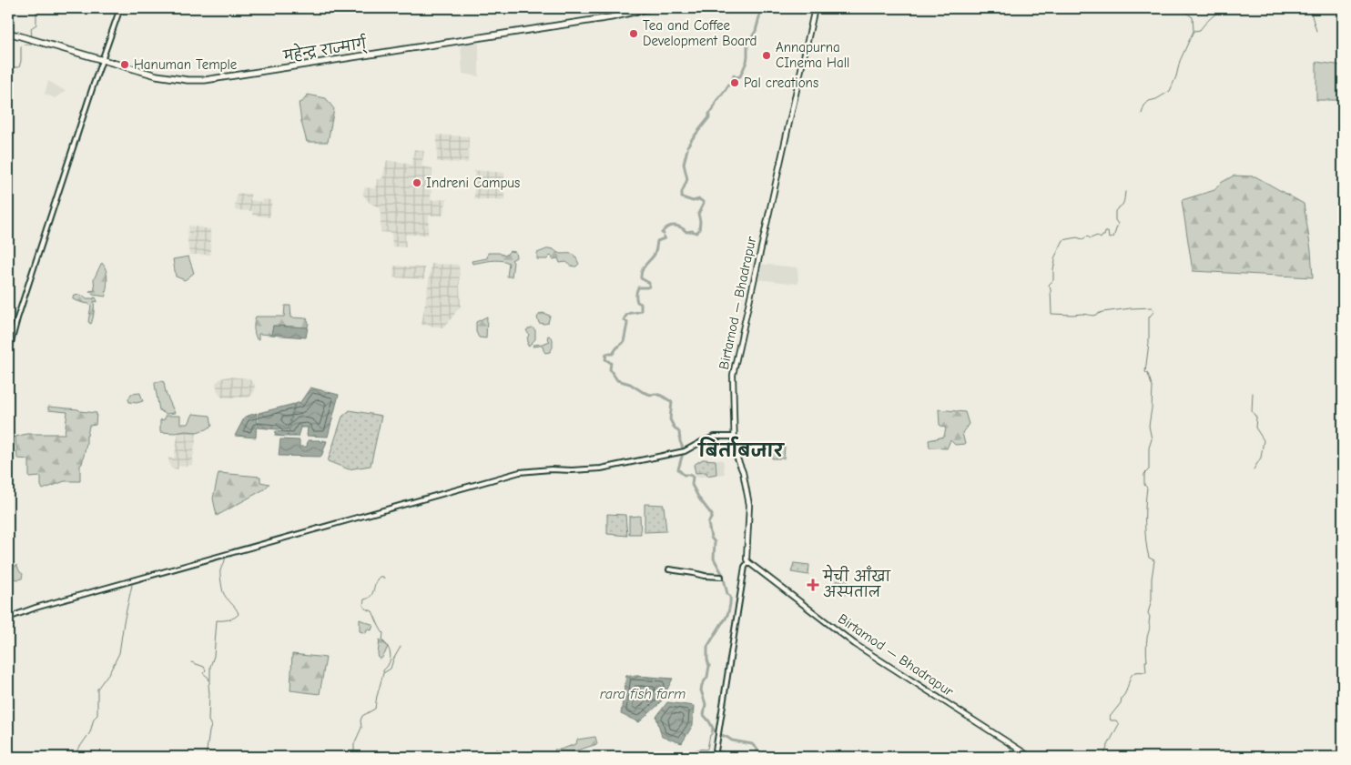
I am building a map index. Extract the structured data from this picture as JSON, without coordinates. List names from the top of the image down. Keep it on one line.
{"streets":{"highway":["महेन्द्र राज्मार्ग्"],"main road":["Birtamod — Bhadrapur"]},"districts":["बिर्ताबजार"],"water":["rara fish farm"],"places":{"other":["Tea and Coffee Development Board","Annapurna CInema Hall","Hanuman Temple","Pal creations","Indreni Campus"],"health":["मेची आँखा अस्पताल"]}}
